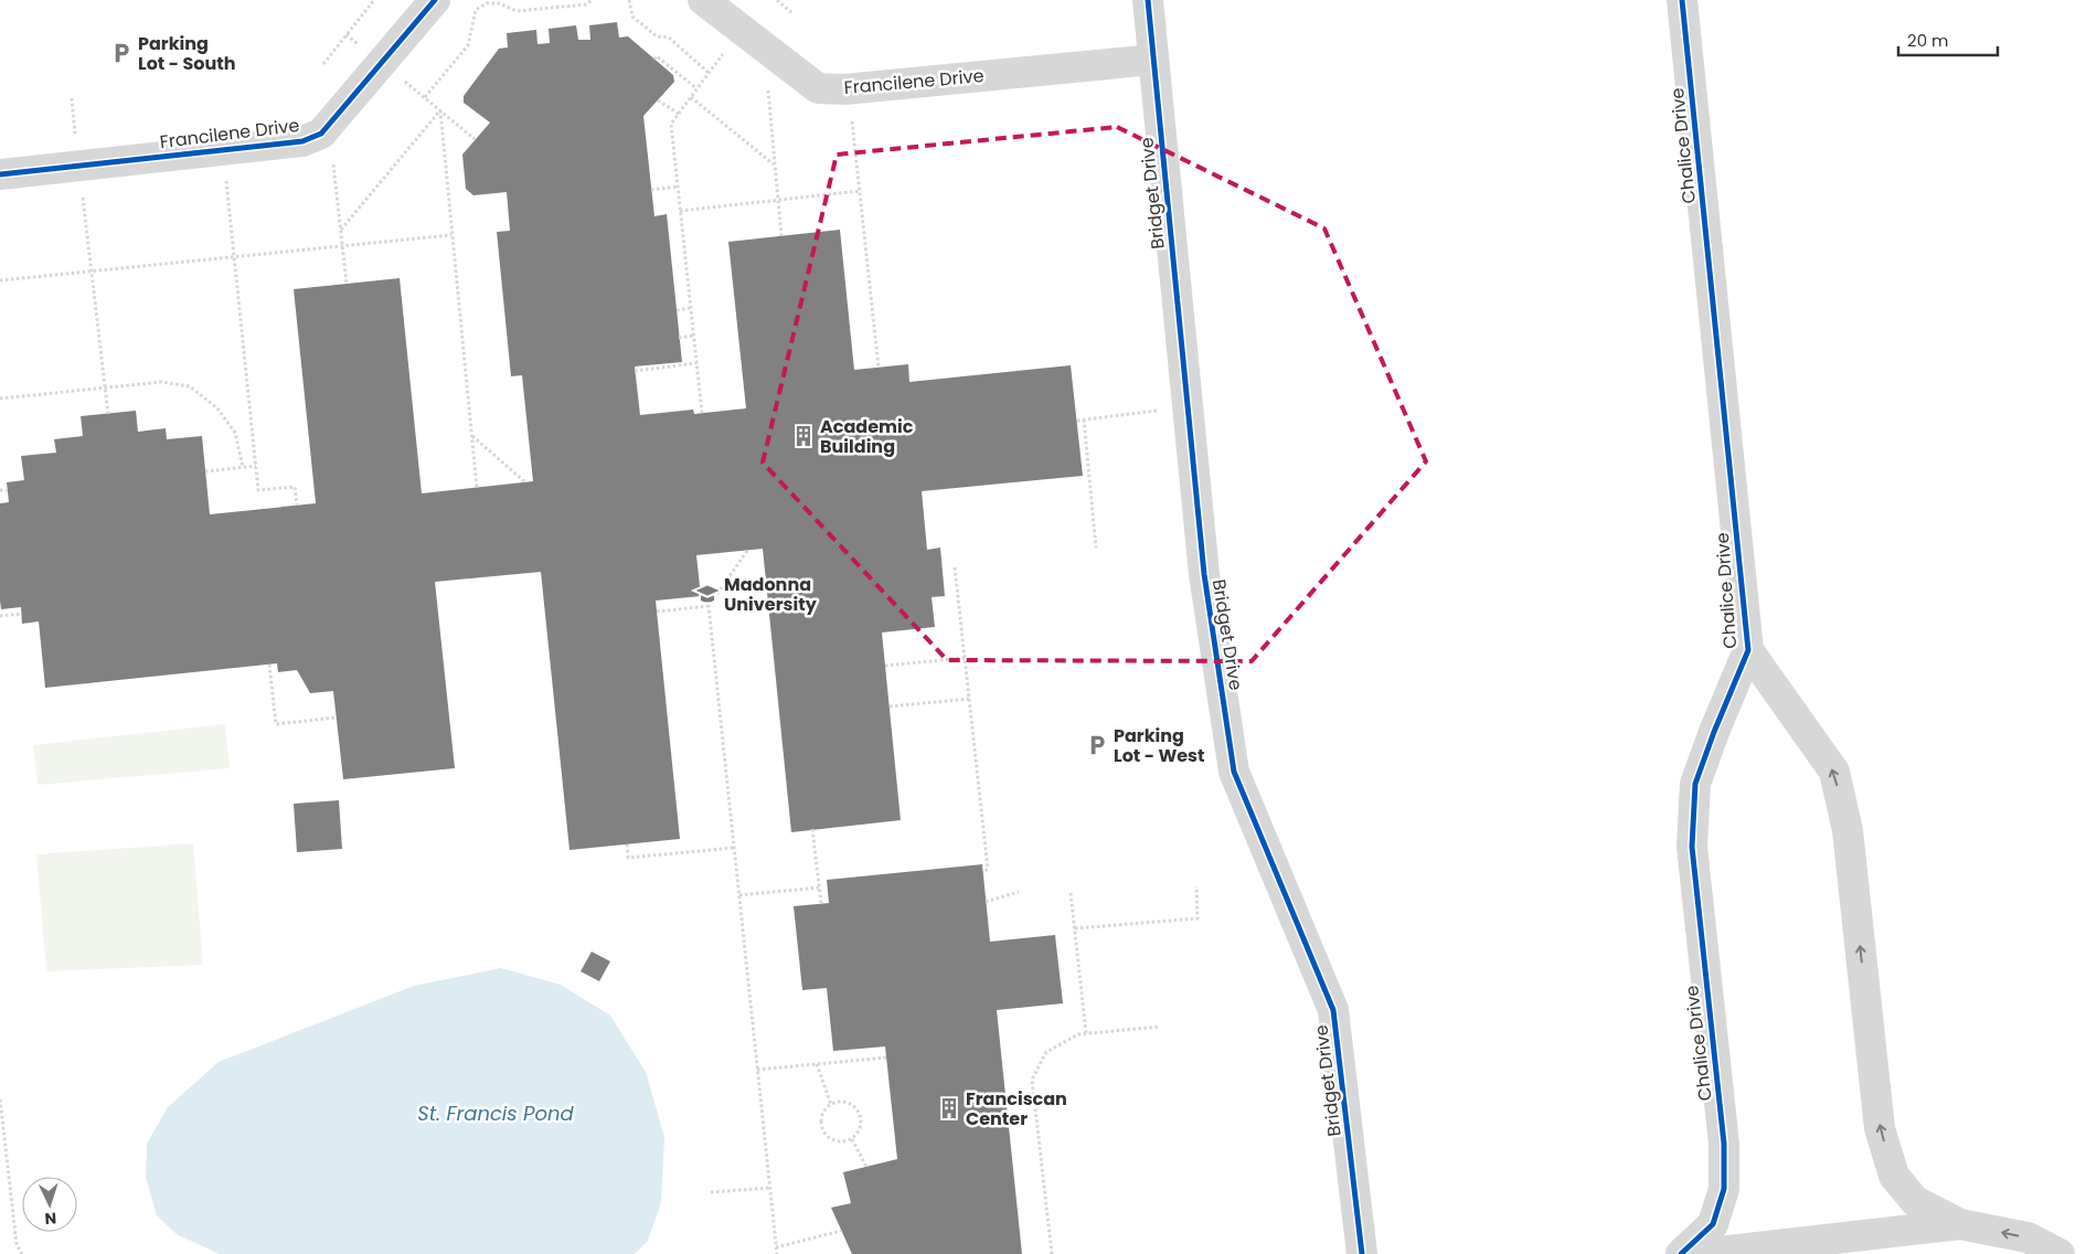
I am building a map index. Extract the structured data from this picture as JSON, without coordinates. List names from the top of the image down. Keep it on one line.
{"streets":{"street":["Francilene Drive","Chalice Drive","Bridget Drive"]},"crossings":[["Francilene Drive","Bridget Drive"]],"water":["St. Francis Pond"],"places":{"parking":["Parking Lot - South","Parking Lot - West"],"building":["Academic Building","Franciscan Center"],"school or university":["Madonna University"]},"scale_bar":"20 m","north":"bottom"}
